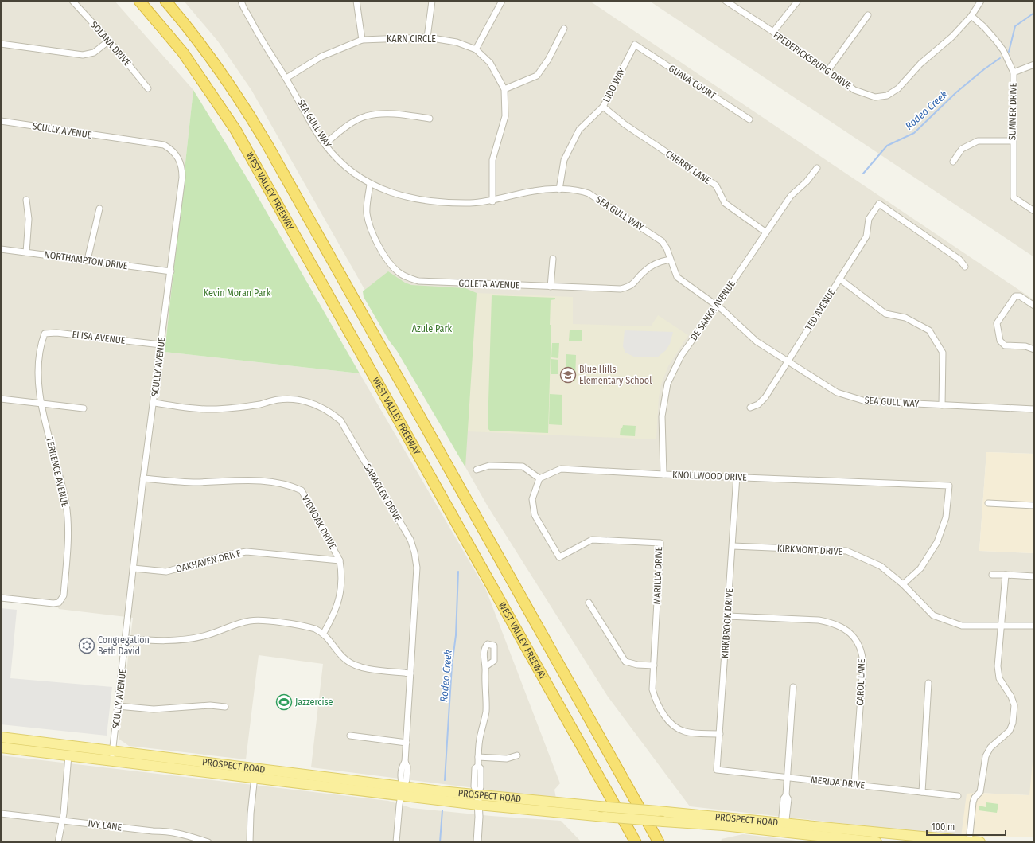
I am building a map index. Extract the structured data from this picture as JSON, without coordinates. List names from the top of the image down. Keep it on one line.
{"streets":{"highway":["WEST VALLEY FREEWAY"],"main road":["PROSPECT ROAD"],"street":["KARN CIRCLE","SOLANA DRIVE","FREDERICKSBURG DRIVE","GUAVA COURT","LIDO WAY","SUMNER DRIVE","SEA GULL WAY","SCULLY AVENUE","CHERRY LANE","NORTHAMPTON DRIVE","GOLETA AVENUE","TED AVENUE","DE SANKA AVENUE","ELISA AVENUE","TERRENCE AVENUE","KNOLLWOOD DRIVE","SARAGLEN DRIVE","VIEWOAK DRIVE","KIRKMONT DRIVE","OAKHAVEN DRIVE","MARILLA DRIVE","KIRKBROOK DRIVE","CAROL LANE","MERIDA DRIVE","IVY LANE"]},"crossings":[["KARN CIRCLE","SEA GULL WAY"],["FREDERICKSBURG DRIVE","SUMNER DRIVE"],["GUAVA COURT","LIDO WAY"],["LIDO WAY","SEA GULL WAY"],["LIDO WAY","CHERRY LANE"],["SEA GULL WAY","GOLETA AVENUE"],["SEA GULL WAY","TED AVENUE"],["SEA GULL WAY","DE SANKA AVENUE"],["SCULLY AVENUE","NORTHAMPTON DRIVE"],["SCULLY AVENUE","ELISA AVENUE"],["SCULLY AVENUE","SARAGLEN DRIVE"],["SCULLY AVENUE","VIEWOAK DRIVE"],["SCULLY AVENUE","OAKHAVEN DRIVE"],["SCULLY AVENUE","PROSPECT ROAD"],["CHERRY LANE","DE SANKA AVENUE"],["DE SANKA AVENUE","KNOLLWOOD DRIVE"],["ELISA AVENUE","TERRENCE AVENUE"],["KNOLLWOOD DRIVE","KIRKMONT DRIVE"],["KNOLLWOOD DRIVE","MARILLA DRIVE"],["KNOLLWOOD DRIVE","KIRKBROOK DRIVE"],["SARAGLEN DRIVE","PROSPECT ROAD"],["VIEWOAK DRIVE","OAKHAVEN DRIVE"],["KIRKMONT DRIVE","KIRKBROOK DRIVE"],["MARILLA DRIVE","KIRKBROOK DRIVE"],["KIRKBROOK DRIVE","CAROL LANE"],["KIRKBROOK DRIVE","MERIDA DRIVE"],["CAROL LANE","MERIDA DRIVE"]],"water":["Rodeo Creek"],"parks":["Kevin Moran Park","Azule Park"],"places":{"school or university":["Blue Hills Elementary School"],"synagogue":["Congregation Beth David"],"sports":["Jazzercise"]},"scale_bar":"100 m"}
